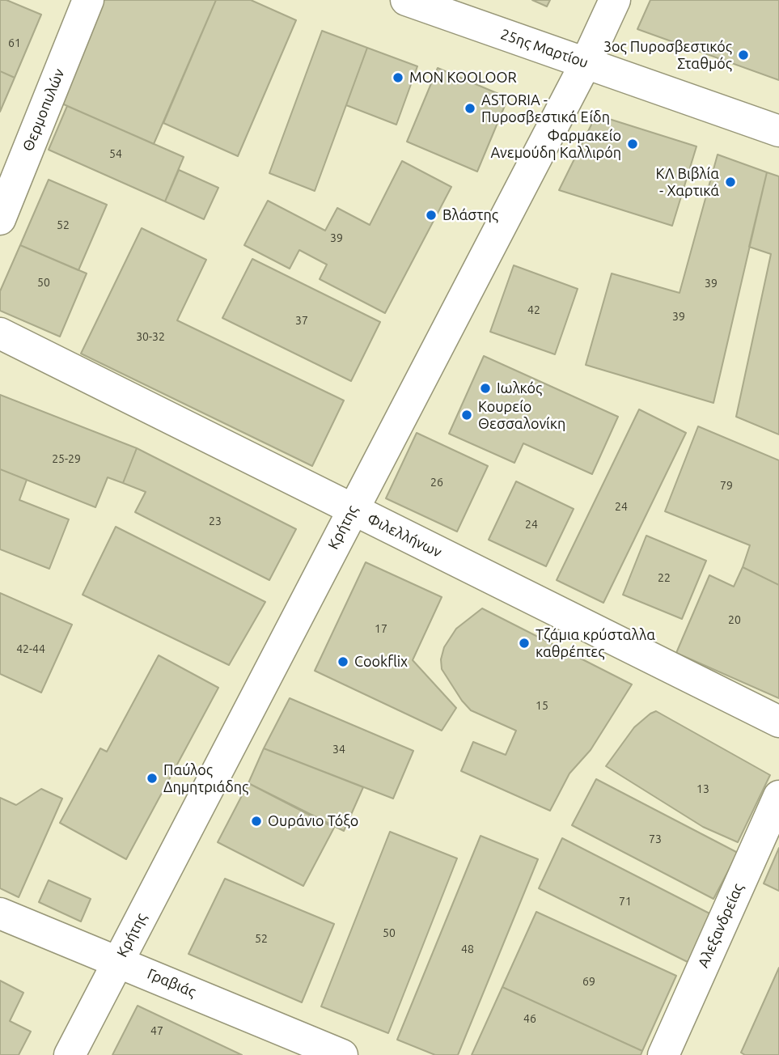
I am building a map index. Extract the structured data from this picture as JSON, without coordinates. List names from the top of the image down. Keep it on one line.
{"streets":{"street":["25ης Μαρτίου","Θερμοπυλών","Κρήτης","Φιλελλήνων","Αλεξανδρείας","Γραβιάς"]},"crossings":[["25ης Μαρτίου","Κρήτης"],["Κρήτης","Φιλελλήνων"],["Κρήτης","Γραβιάς"]],"places":["3ος Πυροσβεστικός Σταθμός","MON KOOLOOR","ASTORIA - Πυροσβεστικά Είδη","Φαρμακείο Ανεμούδη Καλλιρόη","ΚΛ Βιβλία - Χαρτικά","Βλάστης","Ιωλκός","Κουρείο Θεσσαλονίκη","Τζάμια κρύσταλλα καθρέπτες","Cookflix","Παύλος Δημητριάδης","Ουράνιο Τόξο"],"house_numbers":["61","54","52","39","50","39","42","39","37","30-32","25-29","26","79","24","23","24","22","20","17","42-44","15","34","13","73","71","50","52","48","69","46","47"]}
